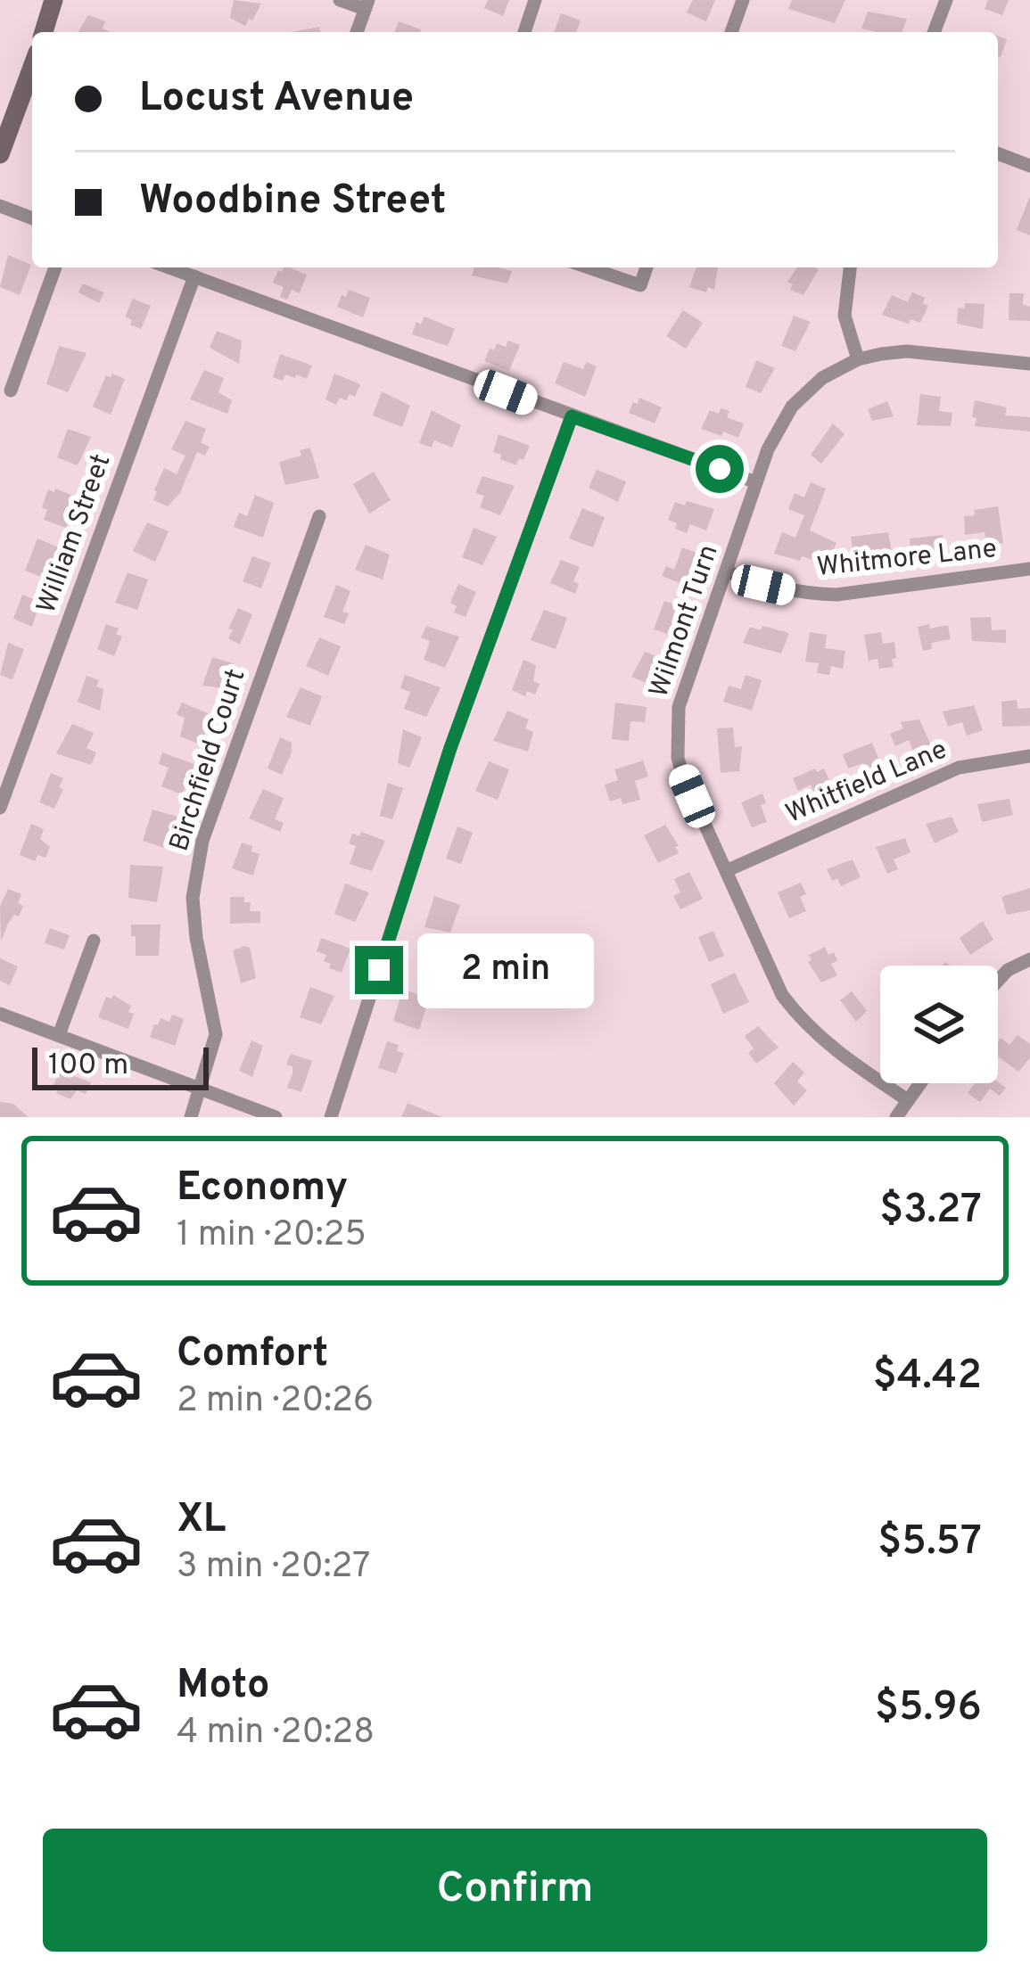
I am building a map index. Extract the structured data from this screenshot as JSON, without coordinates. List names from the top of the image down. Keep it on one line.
{"streets":{"street":["William Street","Whitmore Lane","Wilmont Turn","Birchfield Court","Whitfield Lane"]},"crossings":[["Whitmore Lane","Wilmont Turn"],["Wilmont Turn","Whitfield Lane"]],"scale_bar":"100 m","page":{"banner":["Locust Avenue","Woodbine Street"],"bubble":"2 min","scale":"100 m","list":[{"name":"Economy","note":"1 min · 20:25","value":"$3.27"},{"name":"Comfort","note":"2 min · 20:26","value":"$4.42"},{"name":"XL","note":"3 min · 20:27","value":"$5.57"},{"name":"Moto","note":"4 min · 20:28","value":"$5.96"}],"buttons":"Confirm"}}
